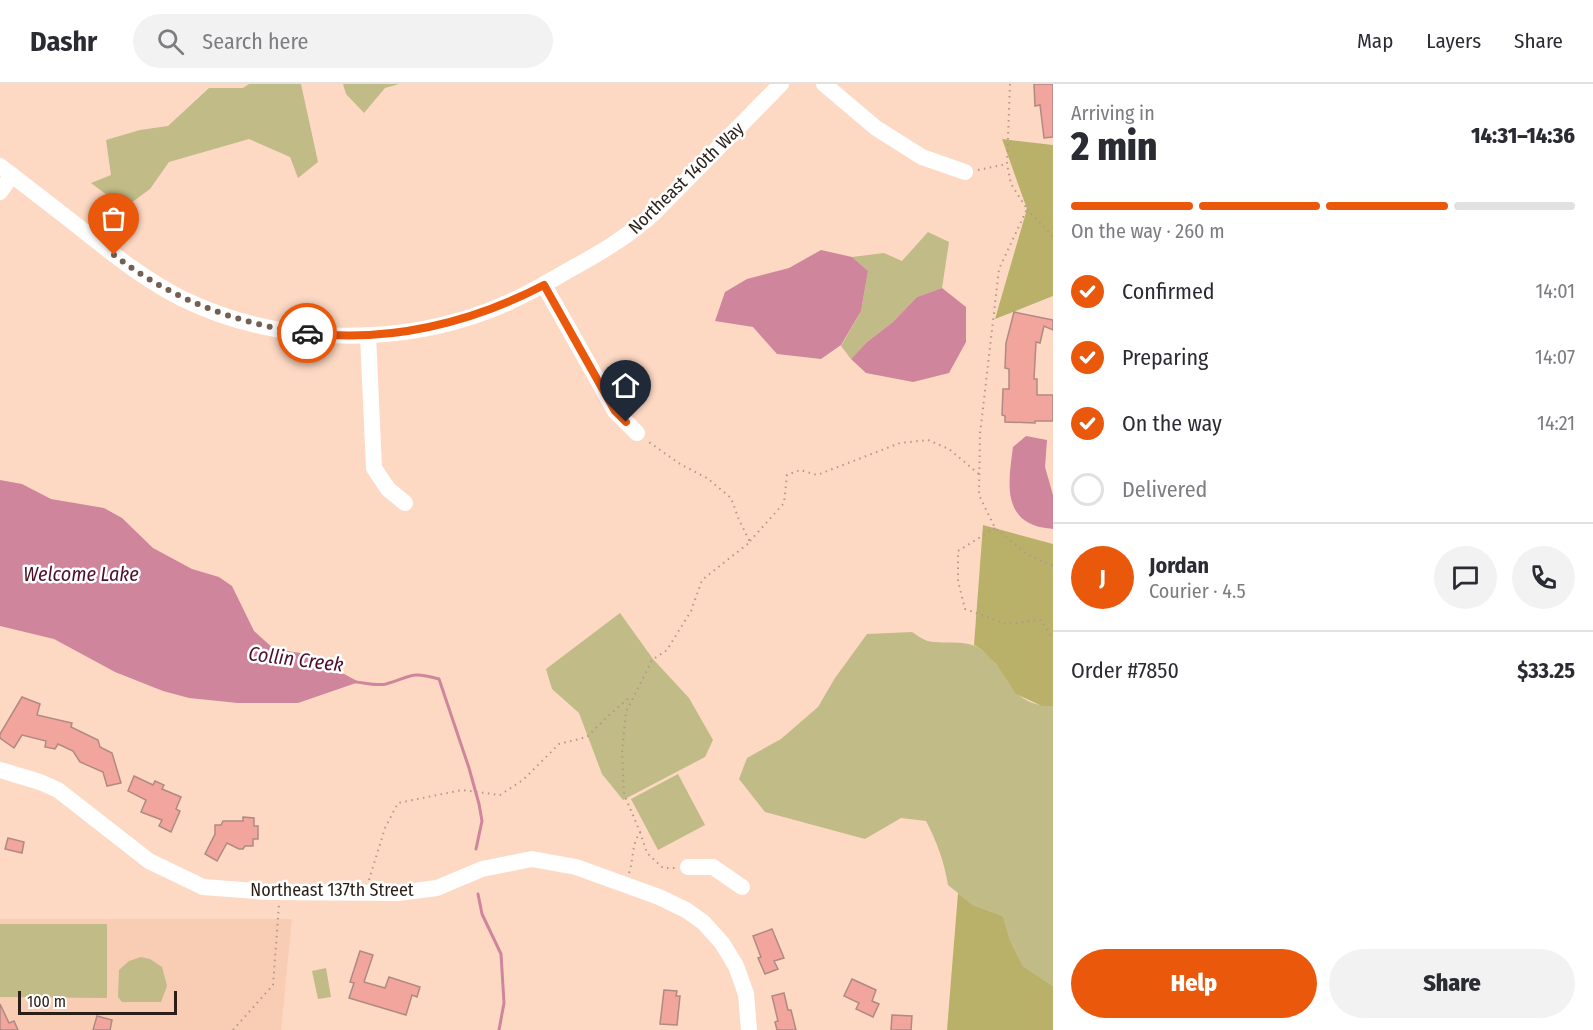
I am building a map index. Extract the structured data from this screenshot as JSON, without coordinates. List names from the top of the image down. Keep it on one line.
{"streets":{"street":["Northeast 140th Way","Northeast 137th Street"]},"water":["Welcome Lake","Collin Creek"],"scale_bar":"100 m","page":{"header":"Dashr","search":"Search here","nav":["Map","Layers","Share"],"heading":["2 min","Arriving in","14:31–14:36"],"panel":["Jordan","Courier · 4.5","Order #7850","$33.25"],"bar":"On the way · 260 m","list":[["Confirmed","14:01"],["Preparing","14:07"],["On the way","14:21"],"Delivered"],"round":"J","buttons":["Help","Share"],"scale":"100 m"}}
